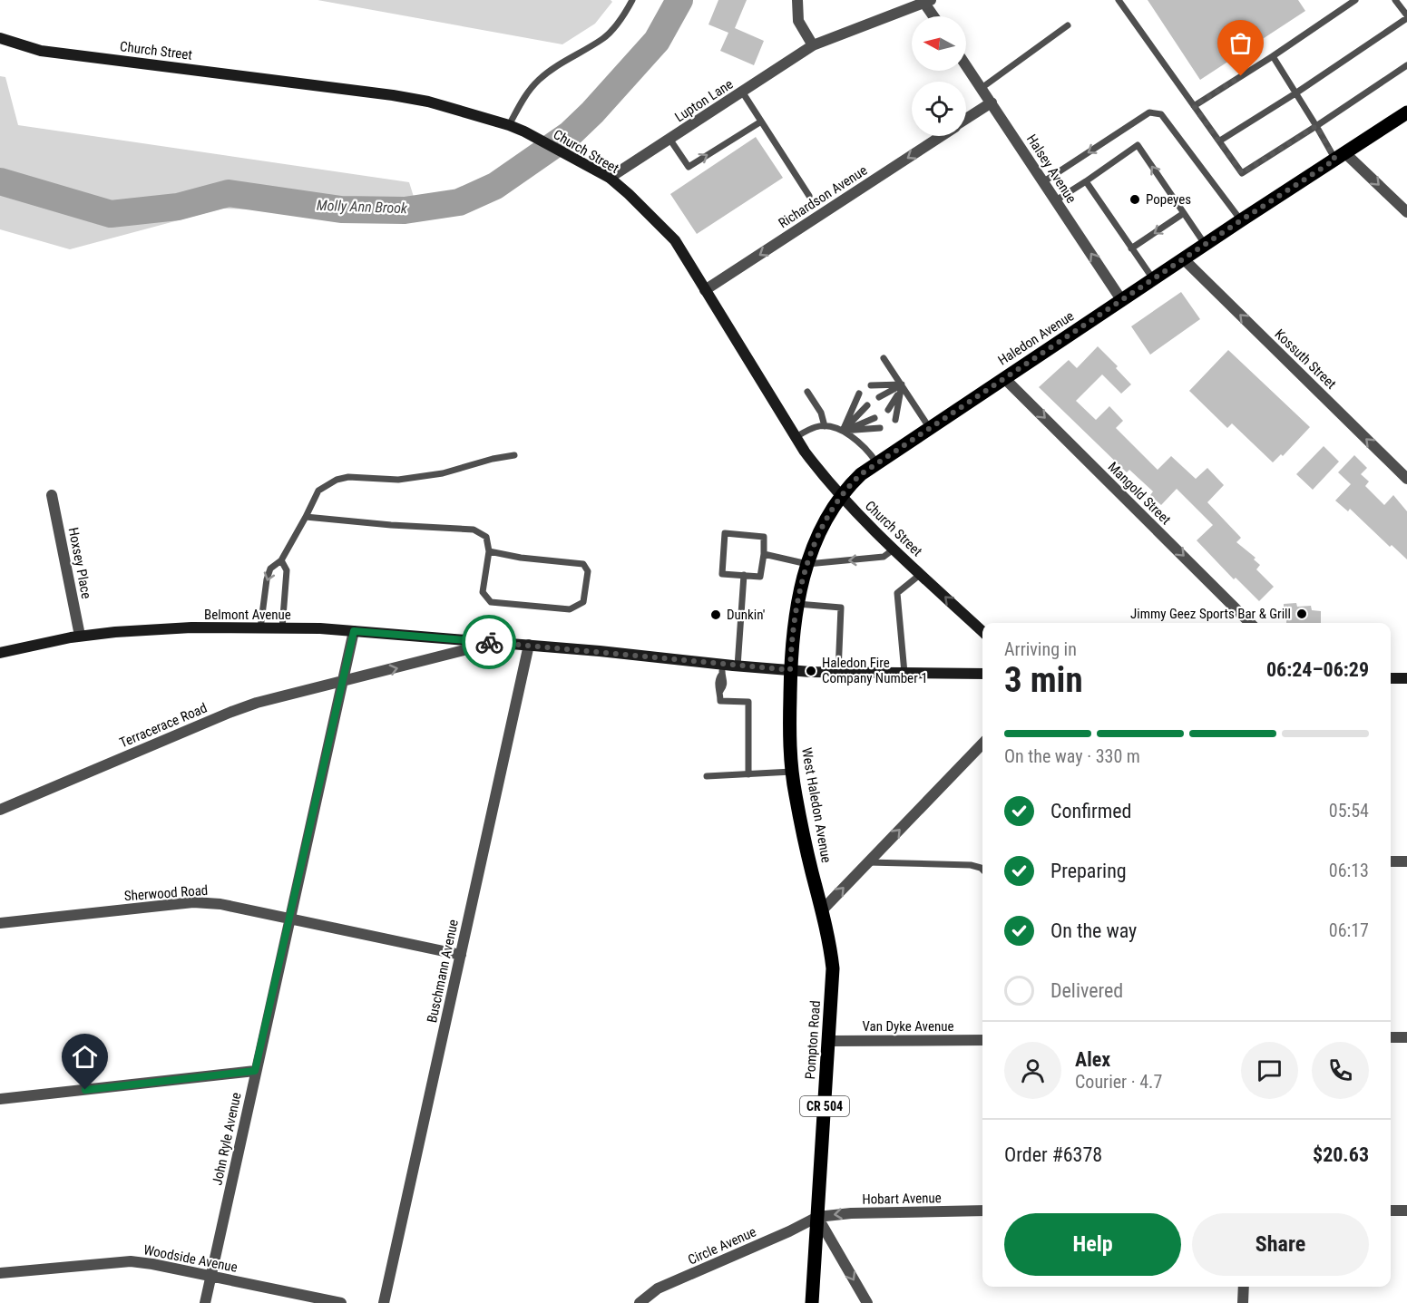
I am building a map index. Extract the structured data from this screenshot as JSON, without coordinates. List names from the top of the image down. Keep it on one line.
{"streets":{"main road":["Haledon Avenue","West Haledon Avenue","Pompton Road","CR 504"],"street":["Church Street","Lupton Lane","Halsey Avenue","Richardson Avenue","Kossuth Street","Mangold Street","Hoxsey Place","Belmont Avenue","Terracerace Road","Sherwood Road","Buschmann Avenue","Van Dyke Avenue","John Ryle Avenue","Hobart Avenue","Circle Avenue","Woodside Avenue"]},"crossings":[["Church Street","Lupton Lane"],["Church Street","Richardson Avenue"],["Church Street","Haledon Avenue"],["Halsey Avenue","Richardson Avenue"],["Halsey Avenue","Haledon Avenue"],["Haledon Avenue","Kossuth Street"],["Haledon Avenue","Mangold Street"],["Haledon Avenue","Belmont Avenue"],["Haledon Avenue","West Haledon Avenue"],["Hoxsey Place","Belmont Avenue"],["Belmont Avenue","Terracerace Road"],["Belmont Avenue","West Haledon Avenue"],["Belmont Avenue","Buschmann Avenue"],["Belmont Avenue","John Ryle Avenue"],["Terracerace Road","John Ryle Avenue"],["West Haledon Avenue","Pompton Road"],["Sherwood Road","Buschmann Avenue"],["Sherwood Road","John Ryle Avenue"],["Van Dyke Avenue","Pompton Road"],["Pompton Road","Hobart Avenue"],["Pompton Road","Circle Avenue"],["John Ryle Avenue","Woodside Avenue"],["Hobart Avenue","Circle Avenue"]],"one_way":["Halsey Avenue","Richardson Avenue","Kossuth Street","Mangold Street","Hobart Avenue"],"water":["Molly Ann Brook"],"places":["Popeyes","Jimmy Geez Sports Bar & Grill","Dunkin'","Haledon Fire Company Number 1"],"north":"left","page":{"heading":["3 min","Arriving in","06:24–06:29"],"panel":["Alex","Courier · 4.7","Order #6378","$20.63"],"bar":"On the way · 330 m","list":[["Confirmed","05:54"],["Preparing","06:13"],["On the way","06:17"],"Delivered"],"buttons":["Help","Share"]}}
